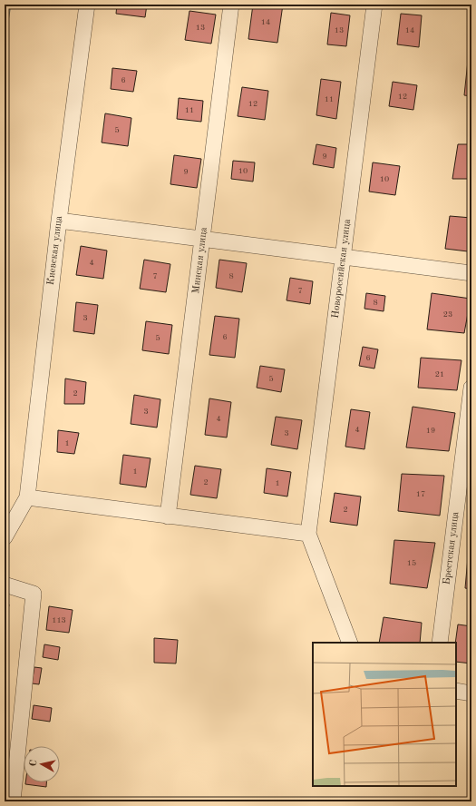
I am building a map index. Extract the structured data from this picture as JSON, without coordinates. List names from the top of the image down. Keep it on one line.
{"streets":{"street":["Киевская улица","Минская улица","Новороссийская улица","Брестская улица"]},"house_numbers":["14","13","13","14","6","12","11","12","11","5","9","10","9","10","4","7","8","7","8","23","3","6","5","6","21","5","2","3","4","4","19","3","1","1","2","1","17","2","15","113"],"north":"left"}
